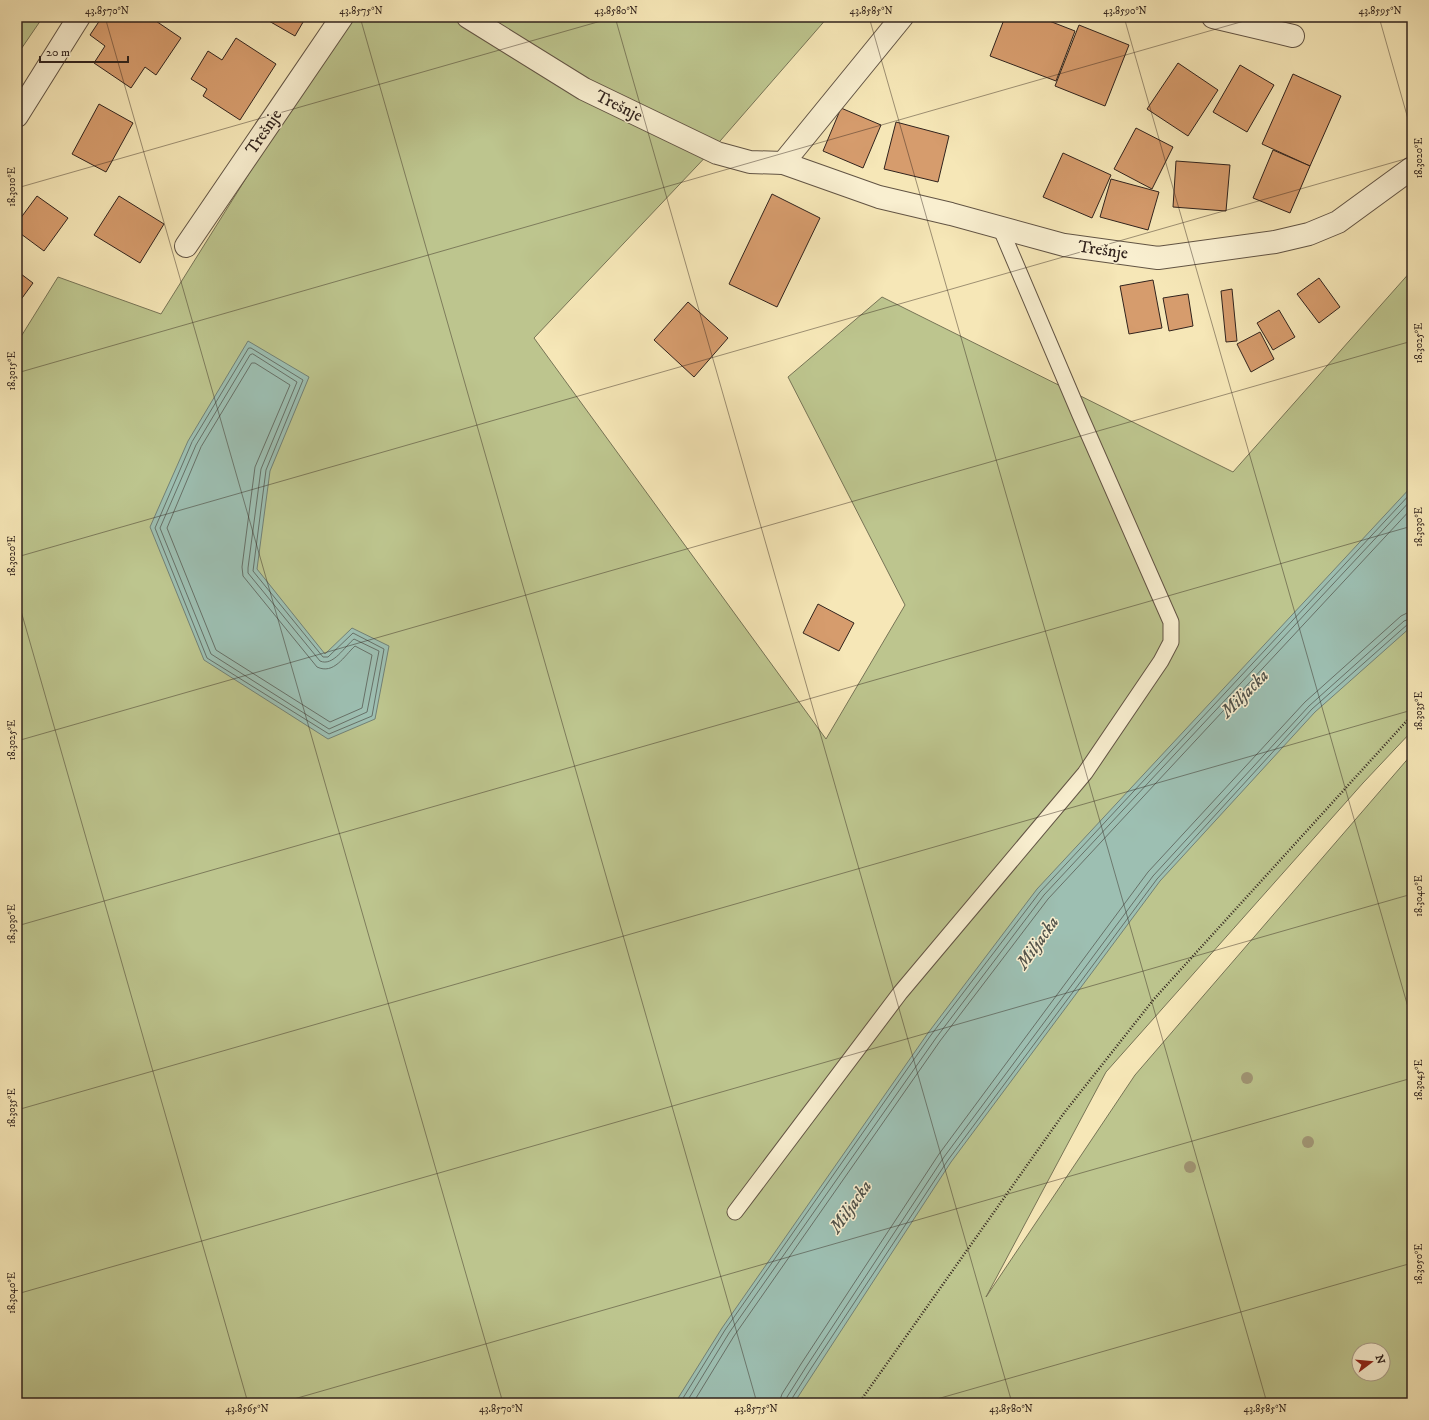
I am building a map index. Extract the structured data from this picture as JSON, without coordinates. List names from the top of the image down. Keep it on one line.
{"streets":{"street":["Trešnje"]},"water":["Miljacka"],"scale_bar":"20 m","north":"right","coordinates":["43.8570°N","43.8575°N","43.8580°N","43.8585°N","43.8590°N","43.8595°N","18.3020°E","18.3010°E","18.3025°E","18.3015°E","18.3030°E","18.3035°E","18.3040°E","18.3045°E","18.3050°E","43.8565°N"]}
